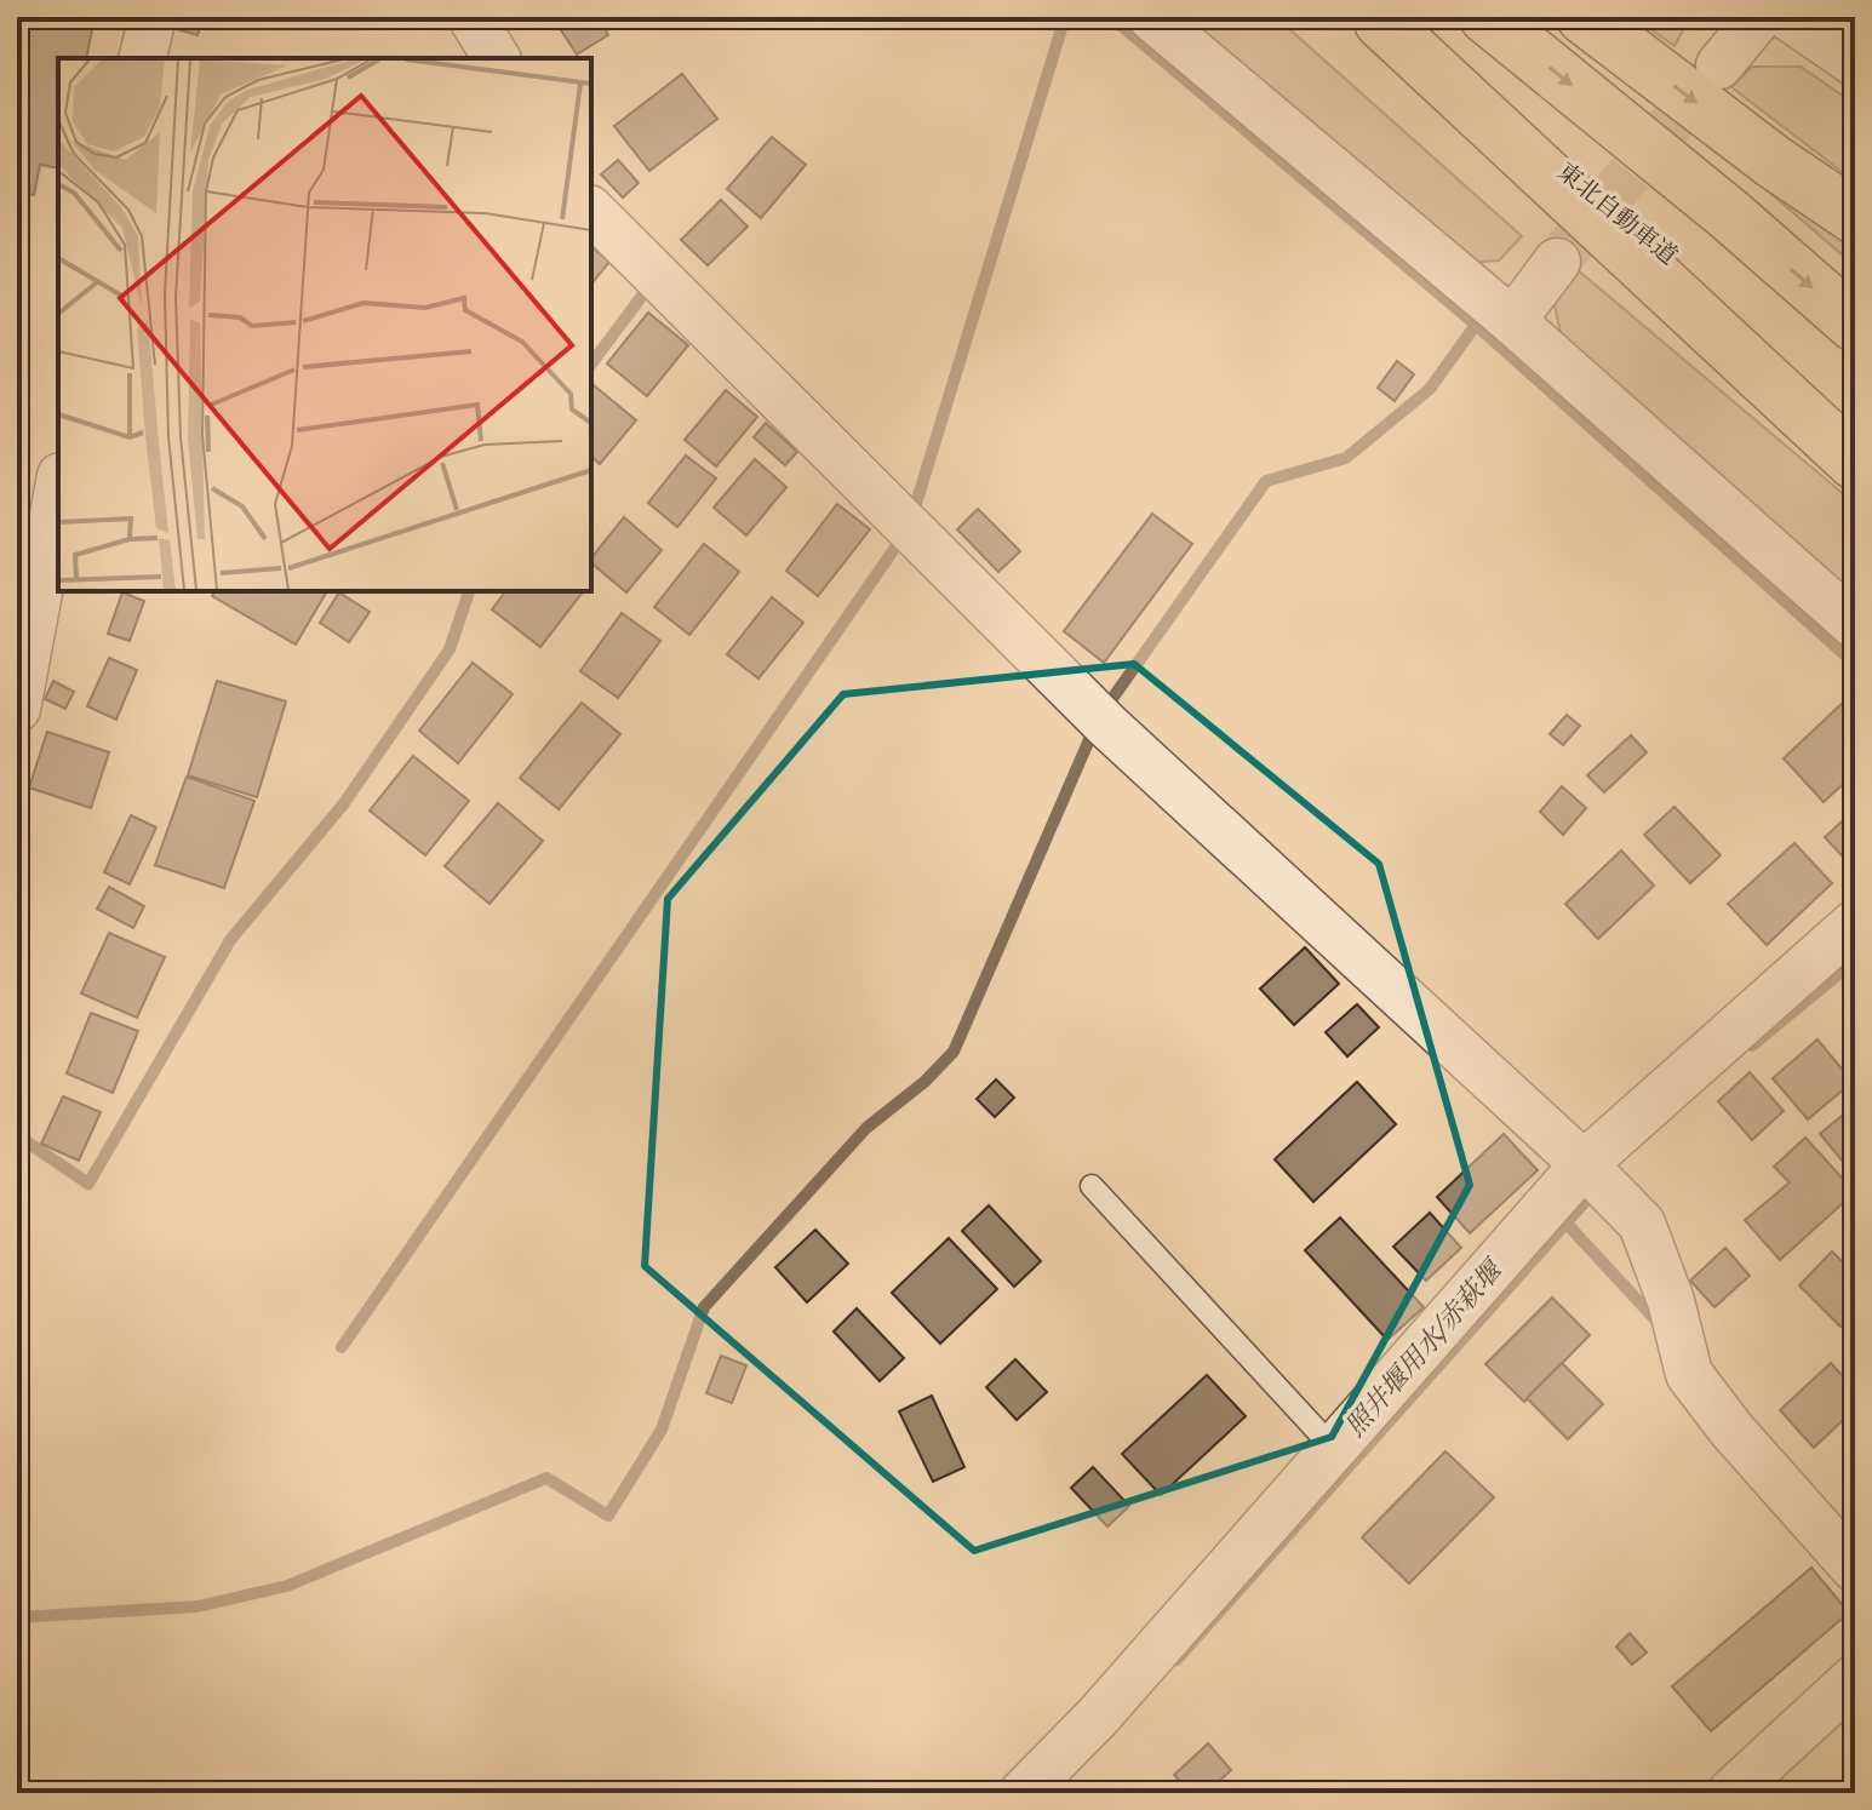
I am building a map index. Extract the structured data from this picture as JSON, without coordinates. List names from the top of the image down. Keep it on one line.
{"streets":{"highway":["東北自動車道"]},"water":["照井堰用水/赤萩堰"]}
